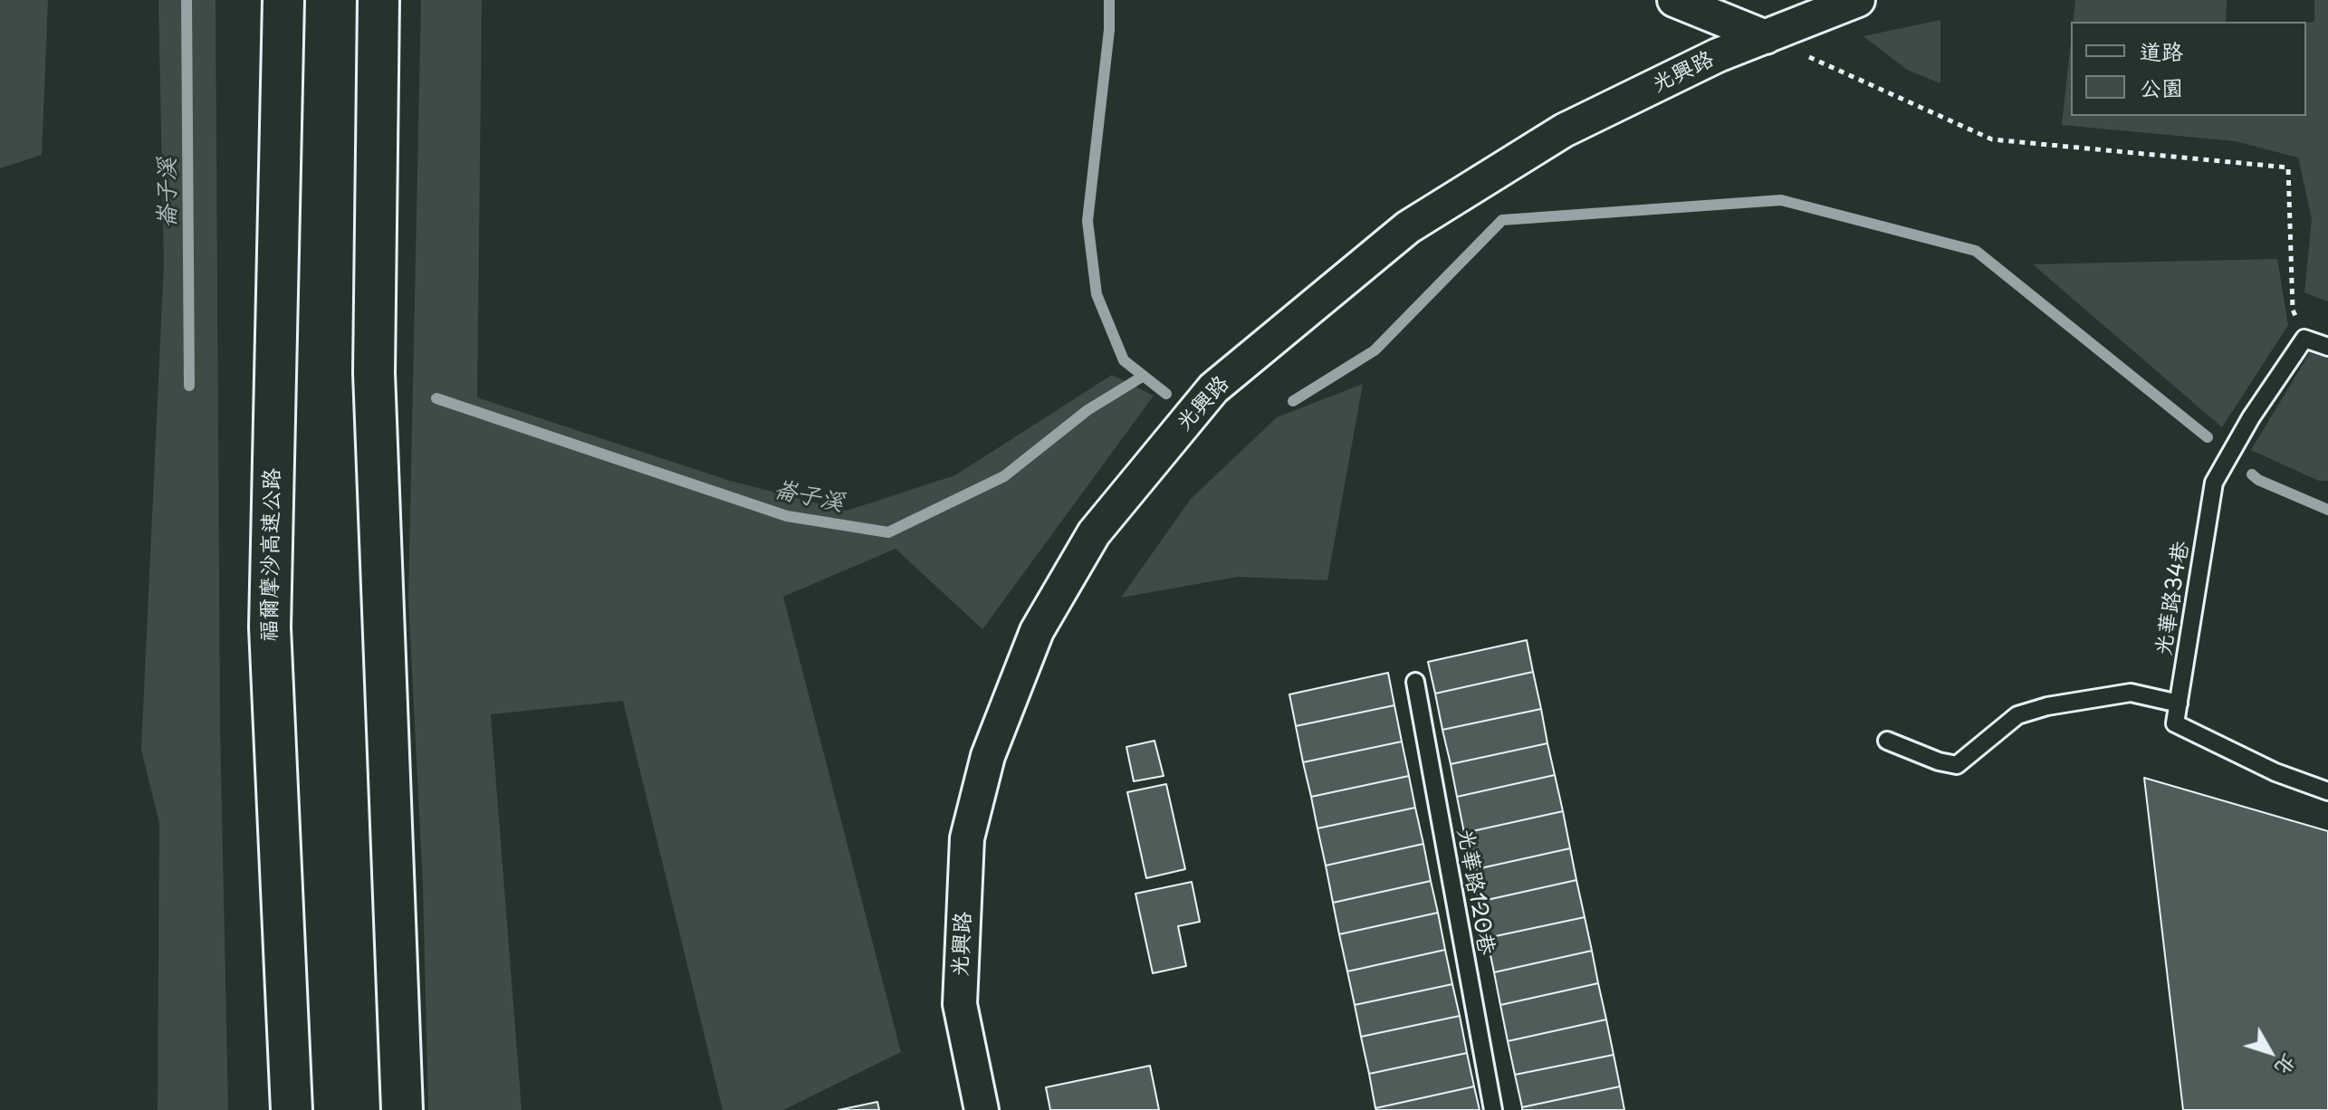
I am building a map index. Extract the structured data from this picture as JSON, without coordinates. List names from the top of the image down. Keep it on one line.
{"streets":{"highway":["福爾摩沙高速公路"],"street":["光興路"],"lane":["光華路34巷","光華路120巷"]},"water":["崙子溪"],"legend":["道路","公園"],"north":"bottom right"}
